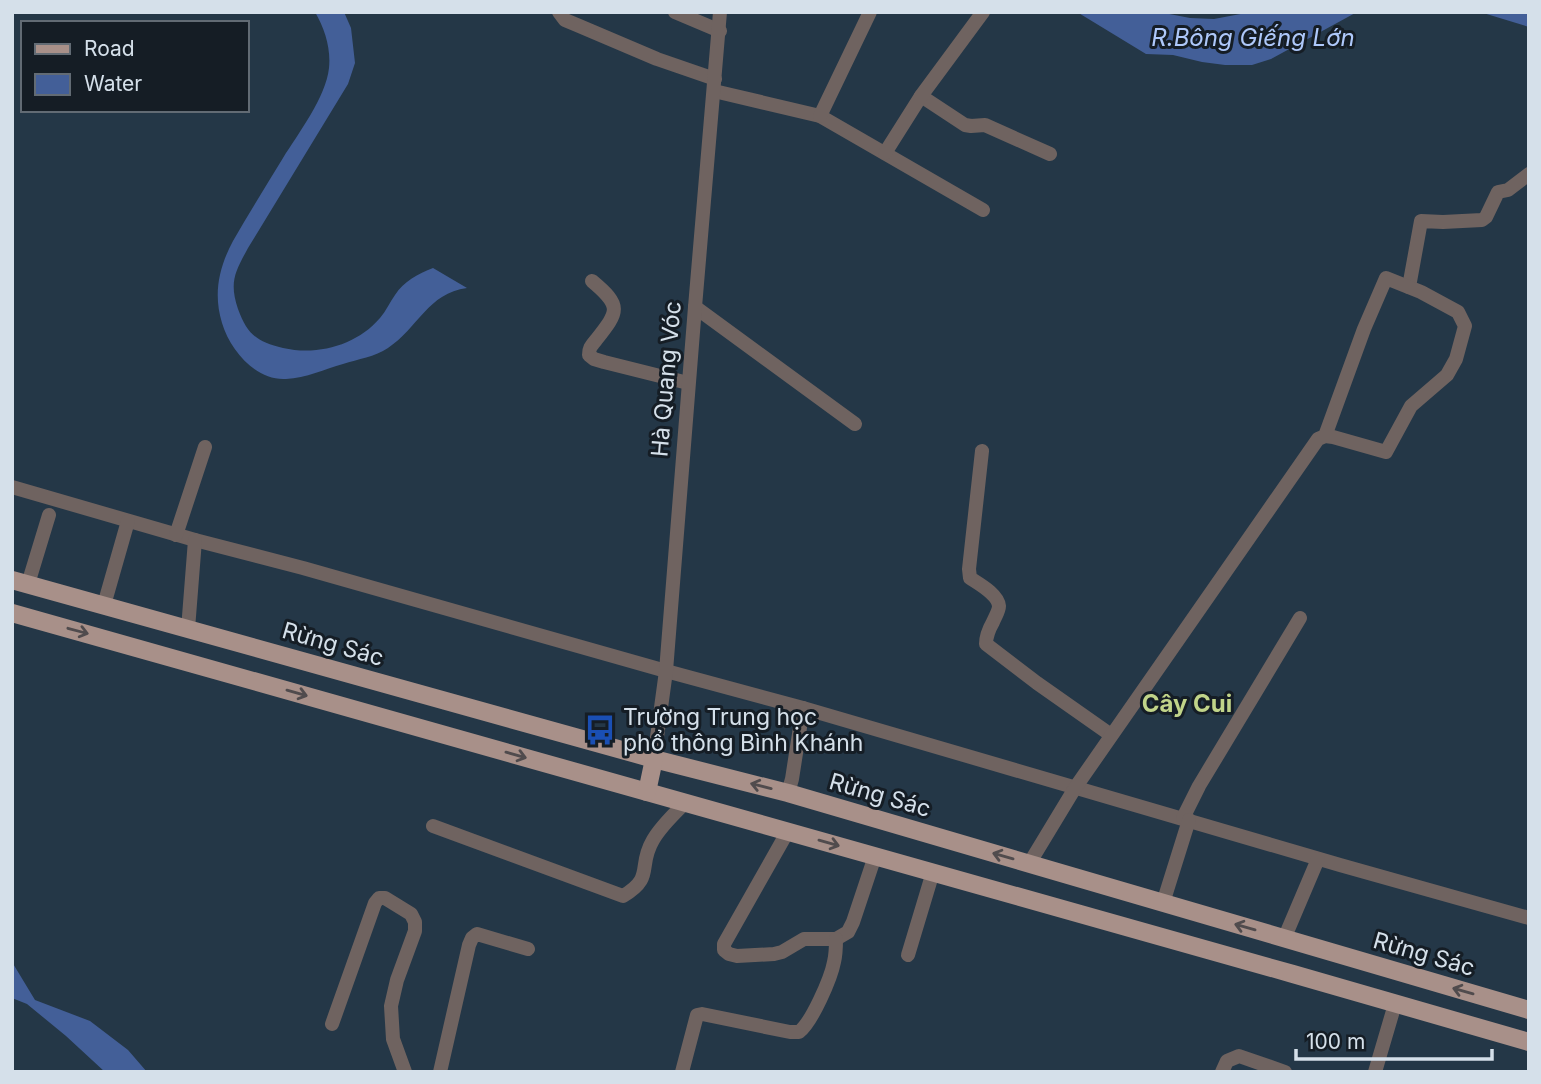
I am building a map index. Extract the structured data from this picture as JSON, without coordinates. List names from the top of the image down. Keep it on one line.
{"streets":{"main road":["Rừng Sác"],"street":["Hà Quang Vóc"]},"crossings":[["Hà Quang Vóc","Rừng Sác"]],"districts":["Cây Cui"],"water":["R.Bông Giếng Lớn"],"places":{"bus stop":["Trường Trung học phổ thông Bình Khánh"]},"legend":["Road","Water"],"scale_bar":"100 m"}
